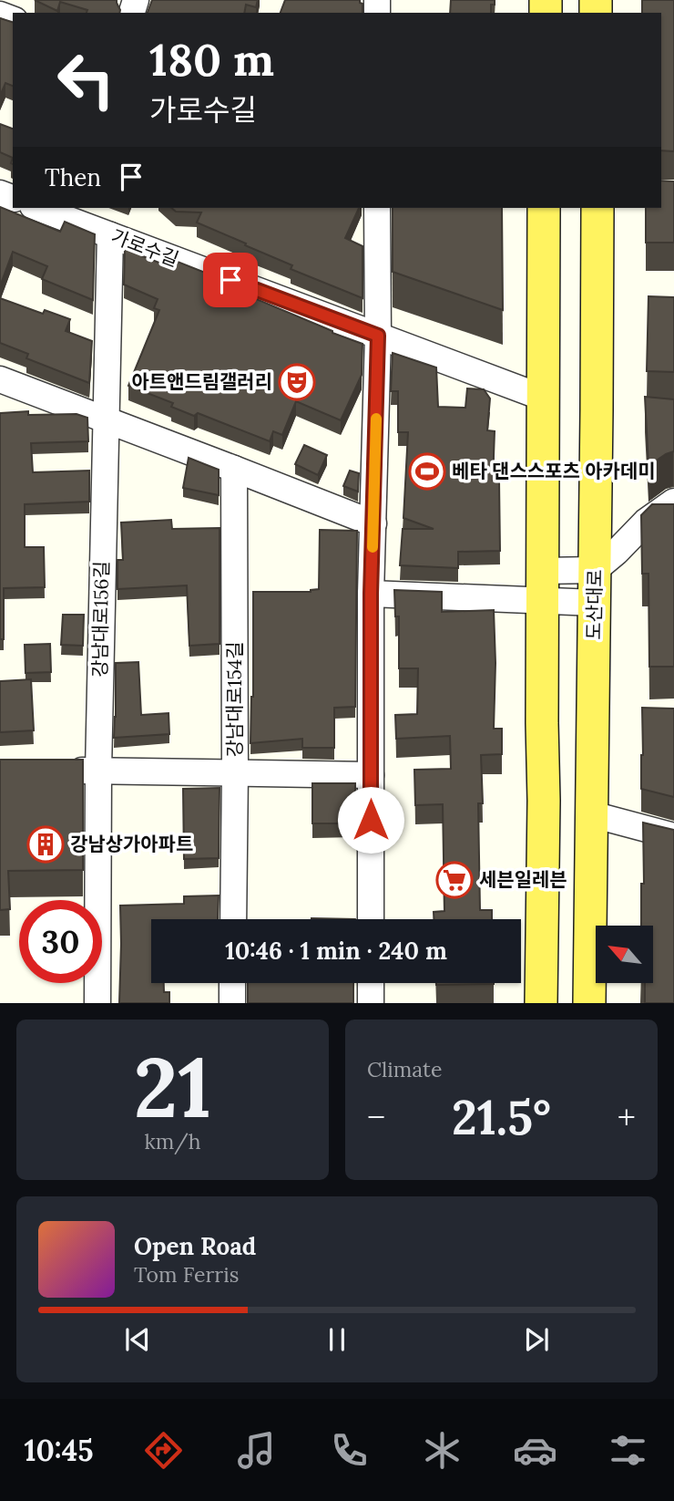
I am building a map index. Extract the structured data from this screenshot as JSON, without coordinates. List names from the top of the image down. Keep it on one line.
{"streets":{"main road":["도산대로"],"street":["가로수길","강남대로156길","강남대로154길"]},"crossings":[["가로수길","강남대로156길"]],"places":{"theatre":["아트앤드림갤러리"],"sports":["베타 댄스스포츠 아카데미"],"building":["강남상가아파트"],"supermarket":["세븐일레븐"]},"north":"top left","page":{"turn":["180 m","가로수길"],"then":"Then","limit":"30","trip":"10:46 · 1 min · 240 m","tile":[["21","km/h"],"Climate"],"heat":["−","21.5°","+"],"song":["Open Road","Tom Ferris"],"tabs":"10:45"}}
